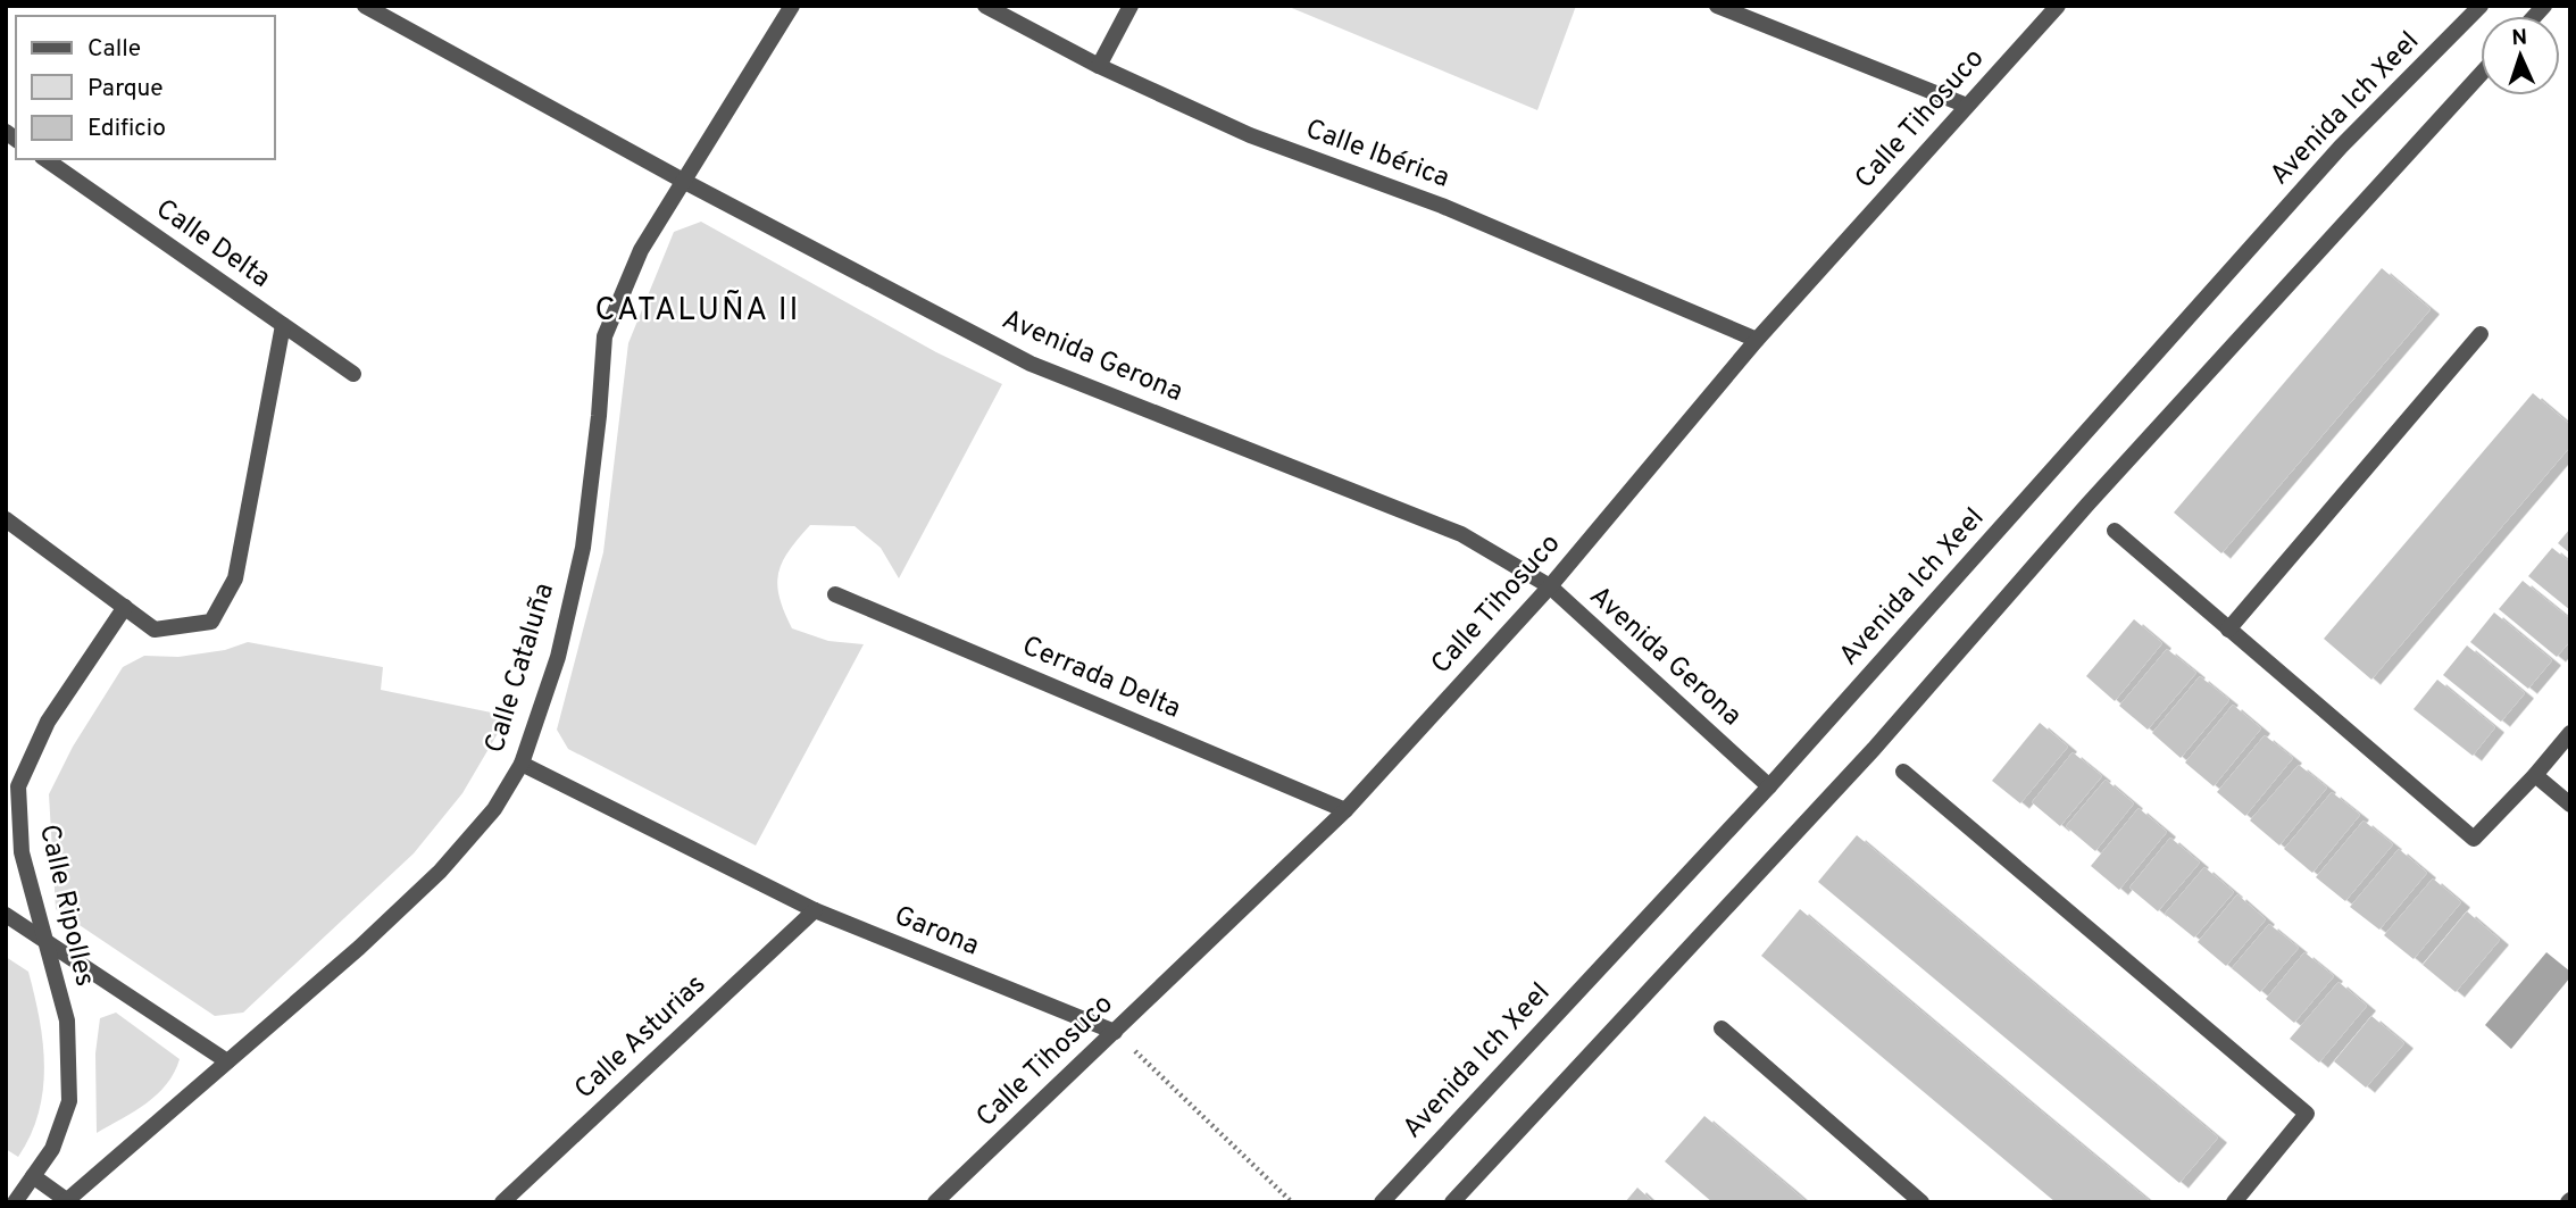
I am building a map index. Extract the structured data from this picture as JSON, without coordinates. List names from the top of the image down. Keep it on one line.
{"streets":{"street":["Avenida Ich Xeel","Calle Tihosuco","Calle Ibérica","Calle Delta","Avenida Gerona","Calle Cataluña","Cerrada Delta","Calle Ripolles","Garona","Calle Asturias"]},"crossings":[["Avenida Ich Xeel","Avenida Gerona"],["Calle Tihosuco","Calle Ibérica"],["Calle Tihosuco","Avenida Gerona"],["Calle Tihosuco","Cerrada Delta"],["Calle Tihosuco","Garona"],["Avenida Gerona","Calle Cataluña"],["Calle Cataluña","Garona"],["Garona","Calle Asturias"]],"districts":["CATALUÑA II"],"legend":["Calle","Parque","Edificio"],"north":"top"}
